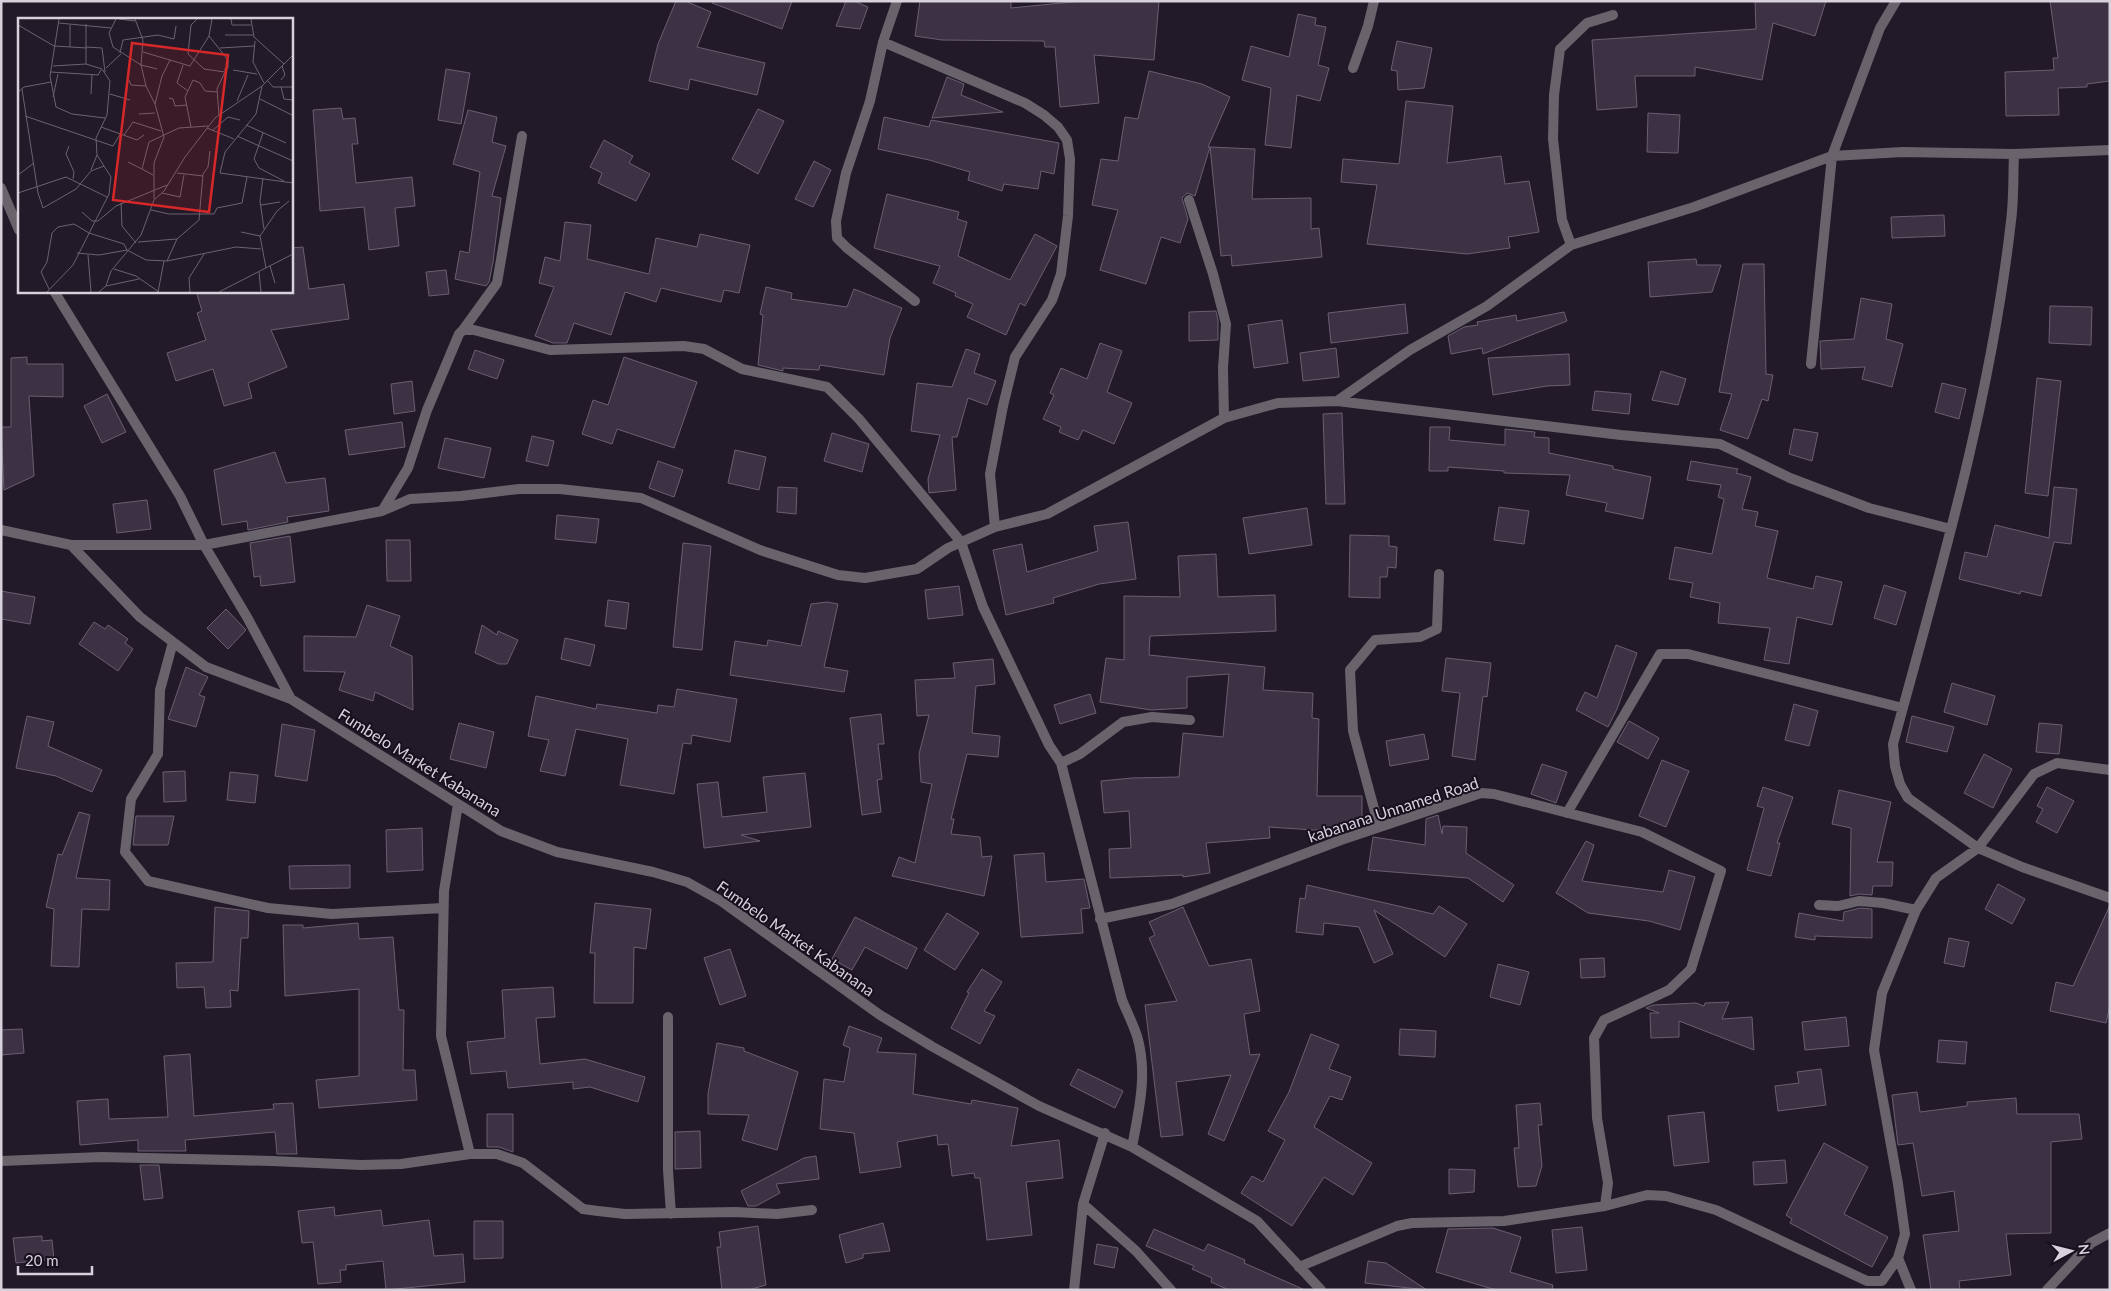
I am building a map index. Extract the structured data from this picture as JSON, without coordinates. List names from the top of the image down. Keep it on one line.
{"streets":{"street":["Fumbelo Market Kabanana","kabanana Unnamed Road"]},"scale_bar":"20 m","north":"right"}
